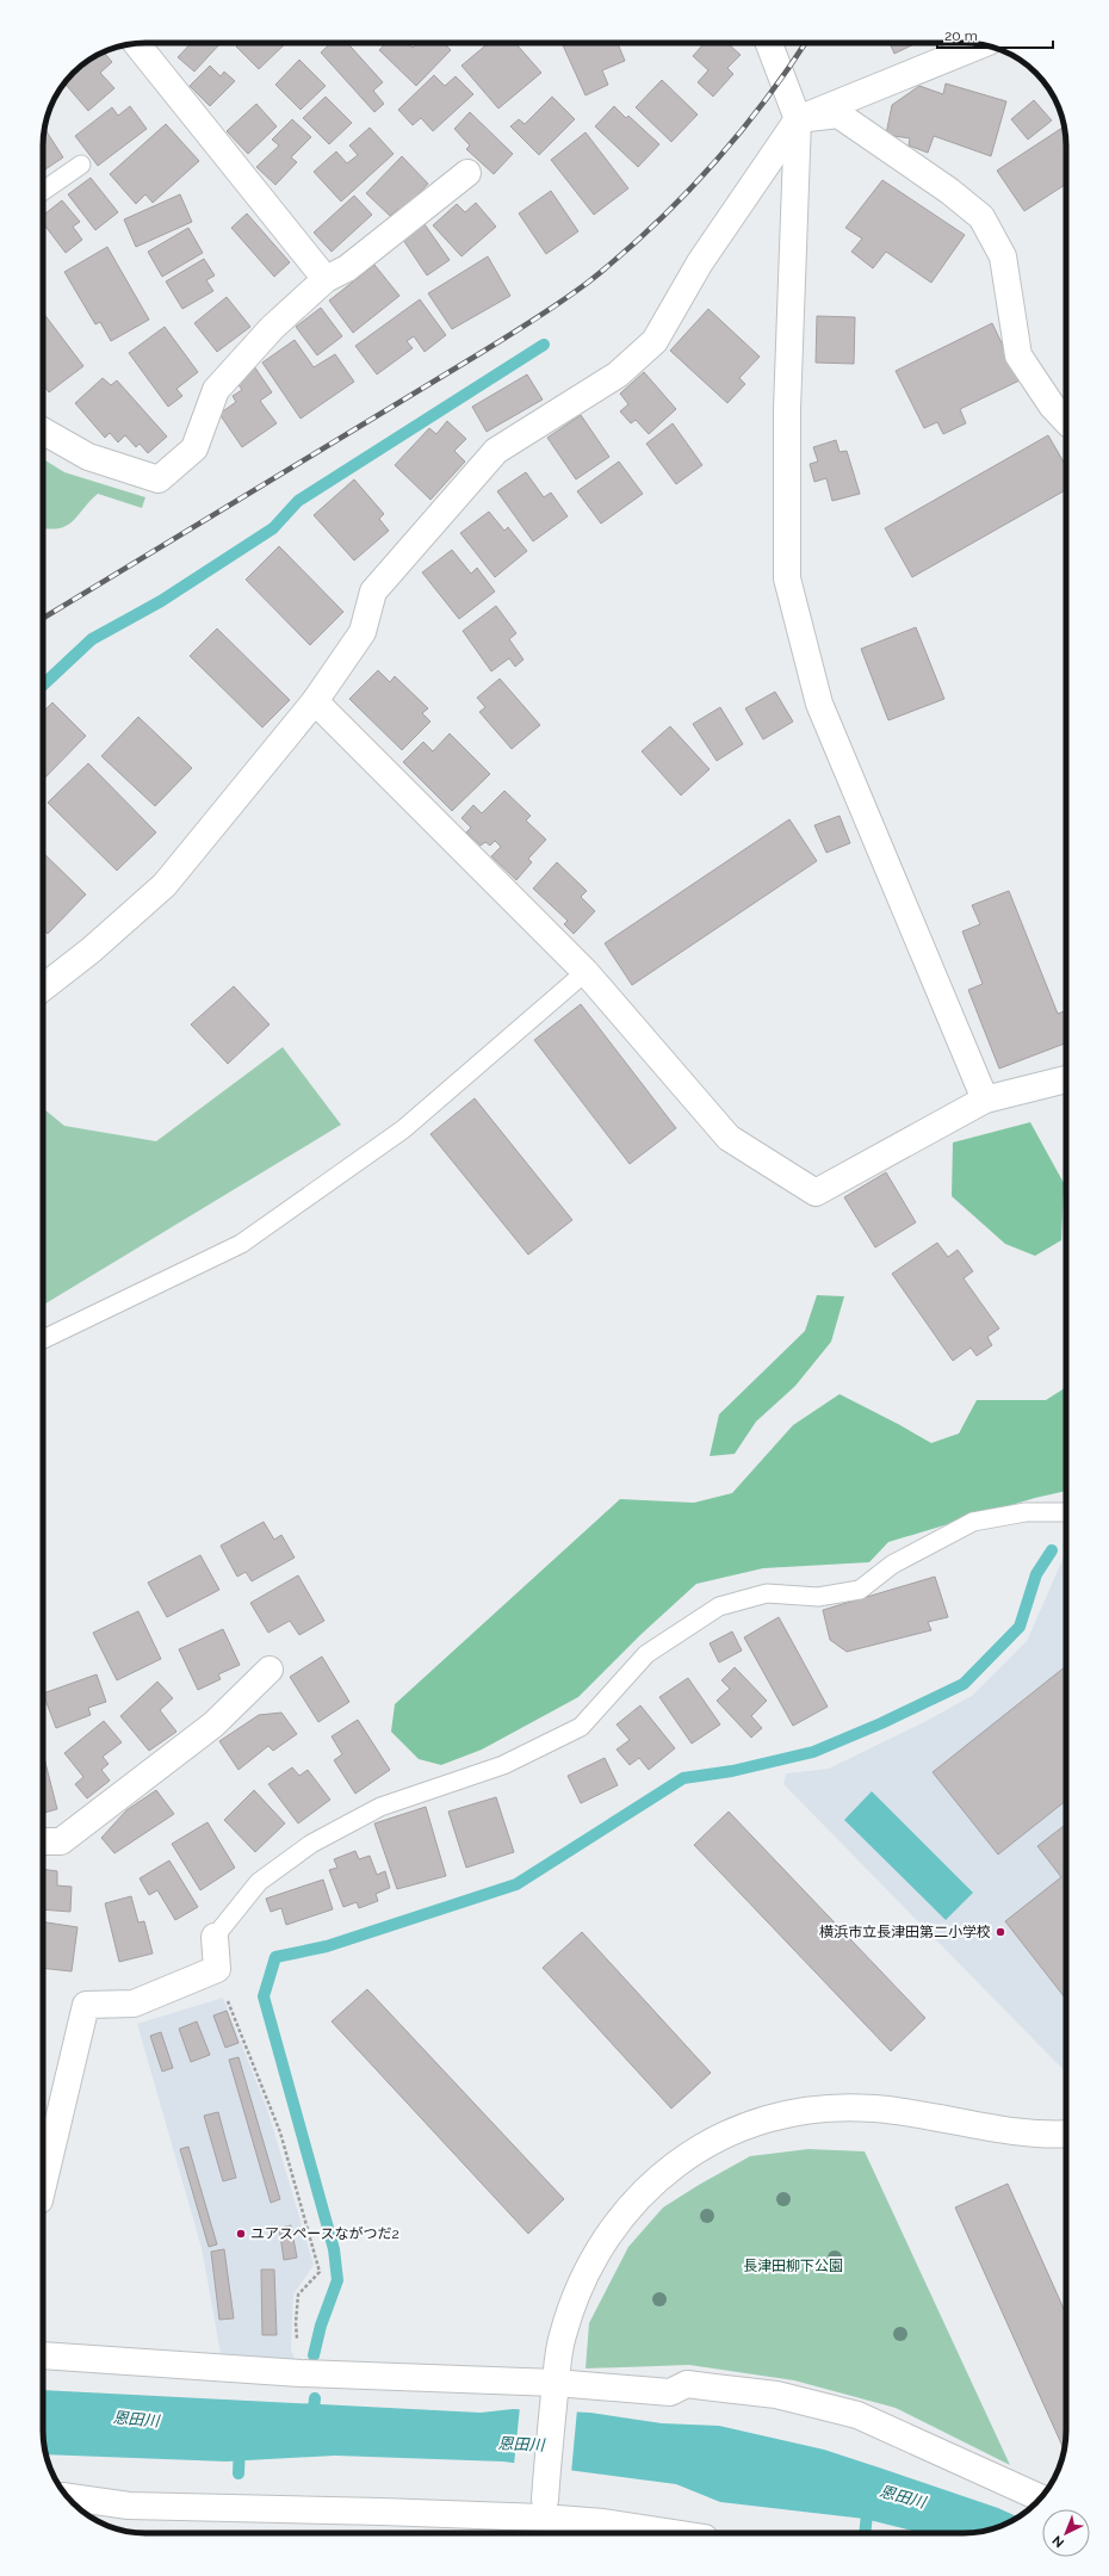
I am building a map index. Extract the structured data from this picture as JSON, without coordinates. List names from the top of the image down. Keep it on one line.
{"water":["恩田川"],"parks":["長津田柳下公園"],"places":["横浜市立長津田第二小学校","ユアスペースながつだ2"],"scale_bar":"20 m","north":"bottom left"}
